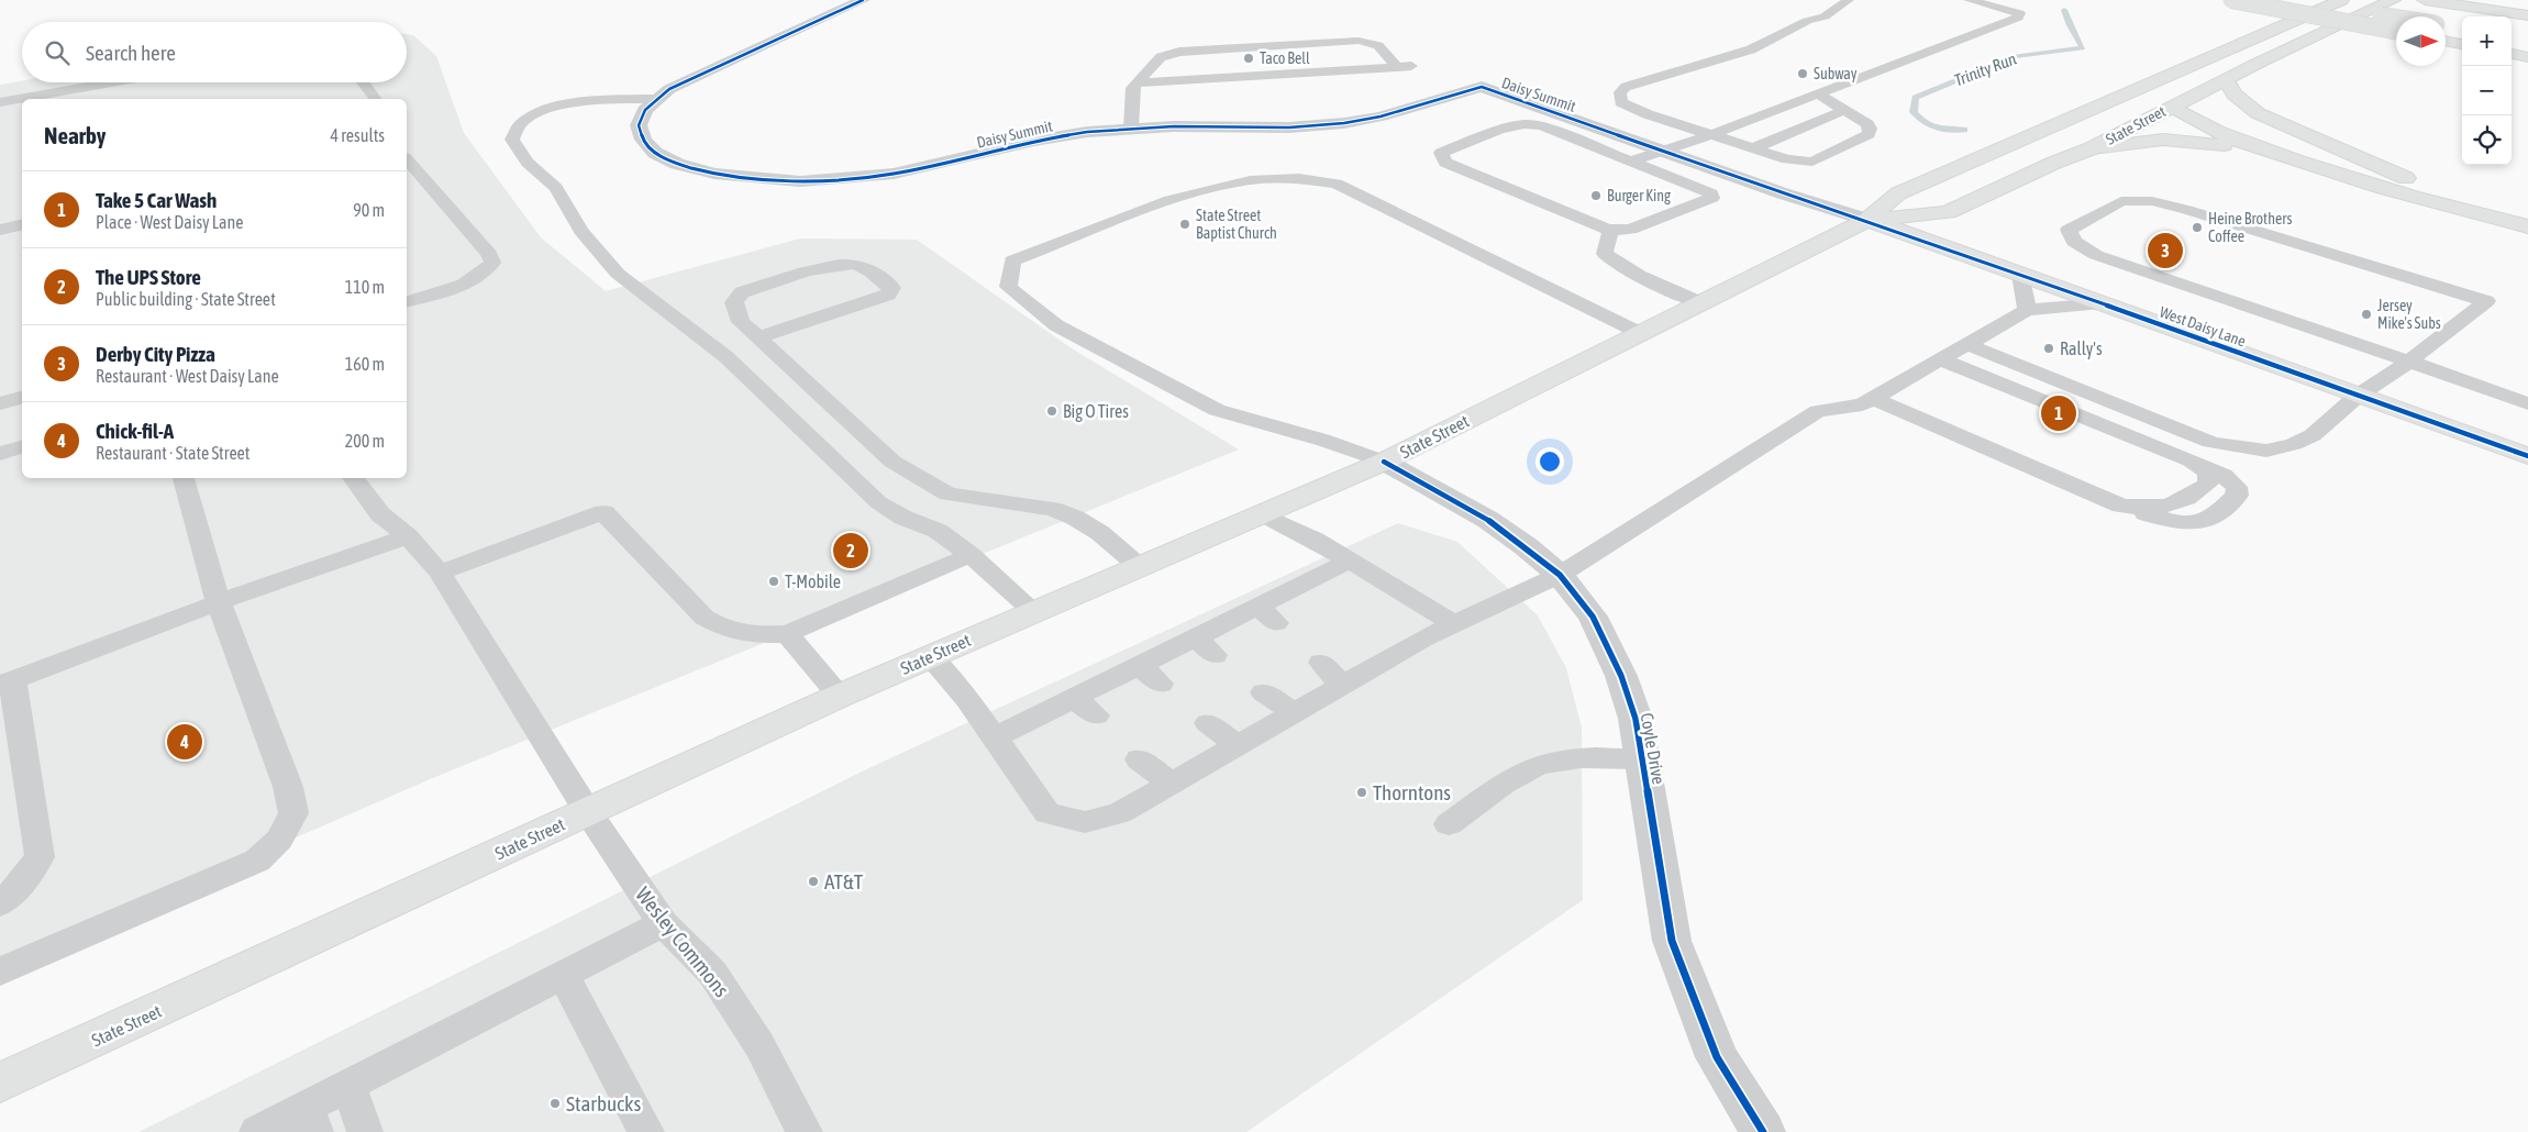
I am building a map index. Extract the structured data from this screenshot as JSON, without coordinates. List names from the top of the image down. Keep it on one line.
{"streets":{"main road":["State Street","West Daisy Lane"],"street":["Daisy Summit","Coyle Drive"],"lane":["Wesley Commons"]},"crossings":[["Daisy Summit","State Street"],["Daisy Summit","West Daisy Lane"],["State Street","West Daisy Lane"],["State Street","Coyle Drive"],["State Street","Wesley Commons"]],"water":["Trinity Run"],"places":["Taco Bell","Subway","Burger King","State Street Baptist Church","Heine Brothers Coffee","Jersey Mike's Subs","Rally's","Big O Tires","T-Mobile","Thorntons","AT&T","Starbucks"],"north":"right","page":{"map_buttons":["+","−"],"search":"Search here","heading":["Nearby","4 results"],"list":[{"mark":"1","name":"Take 5 Car Wash","note":"Place · West Daisy Lane","value":"90 m"},{"mark":"2","name":"The UPS Store","note":"Public building · State Street","value":"110 m"},{"mark":"3","name":"Derby City Pizza","note":"Restaurant · West Daisy Lane","value":"160 m"},{"mark":"4","name":"Chick-fil-A","note":"Restaurant · State Street","value":"200 m"}],"pins":["3","1","2","4"]}}
